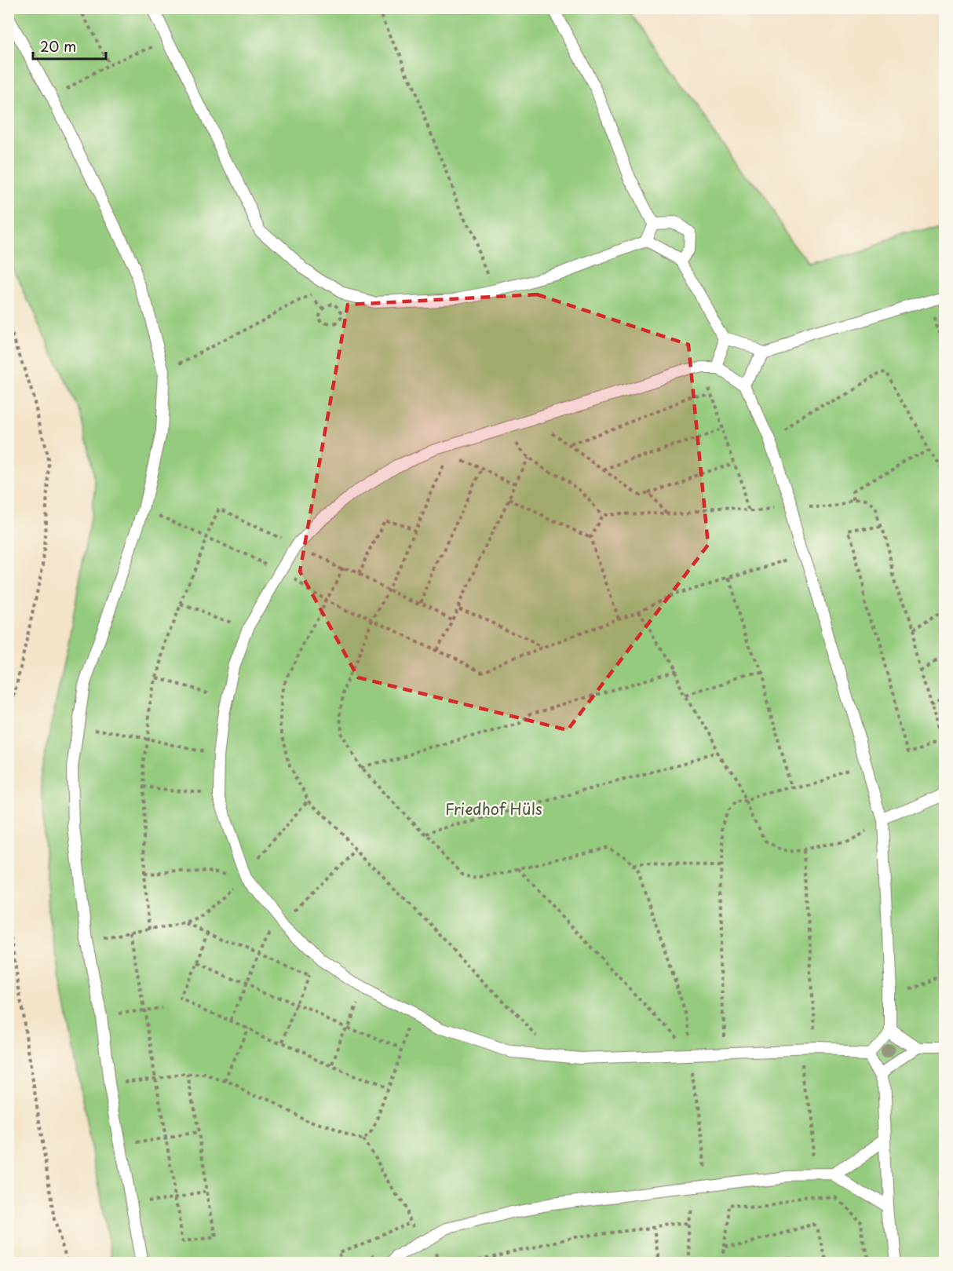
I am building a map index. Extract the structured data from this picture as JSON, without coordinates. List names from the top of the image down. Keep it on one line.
{"parks":["Friedhof Hüls"],"scale_bar":"20 m"}
